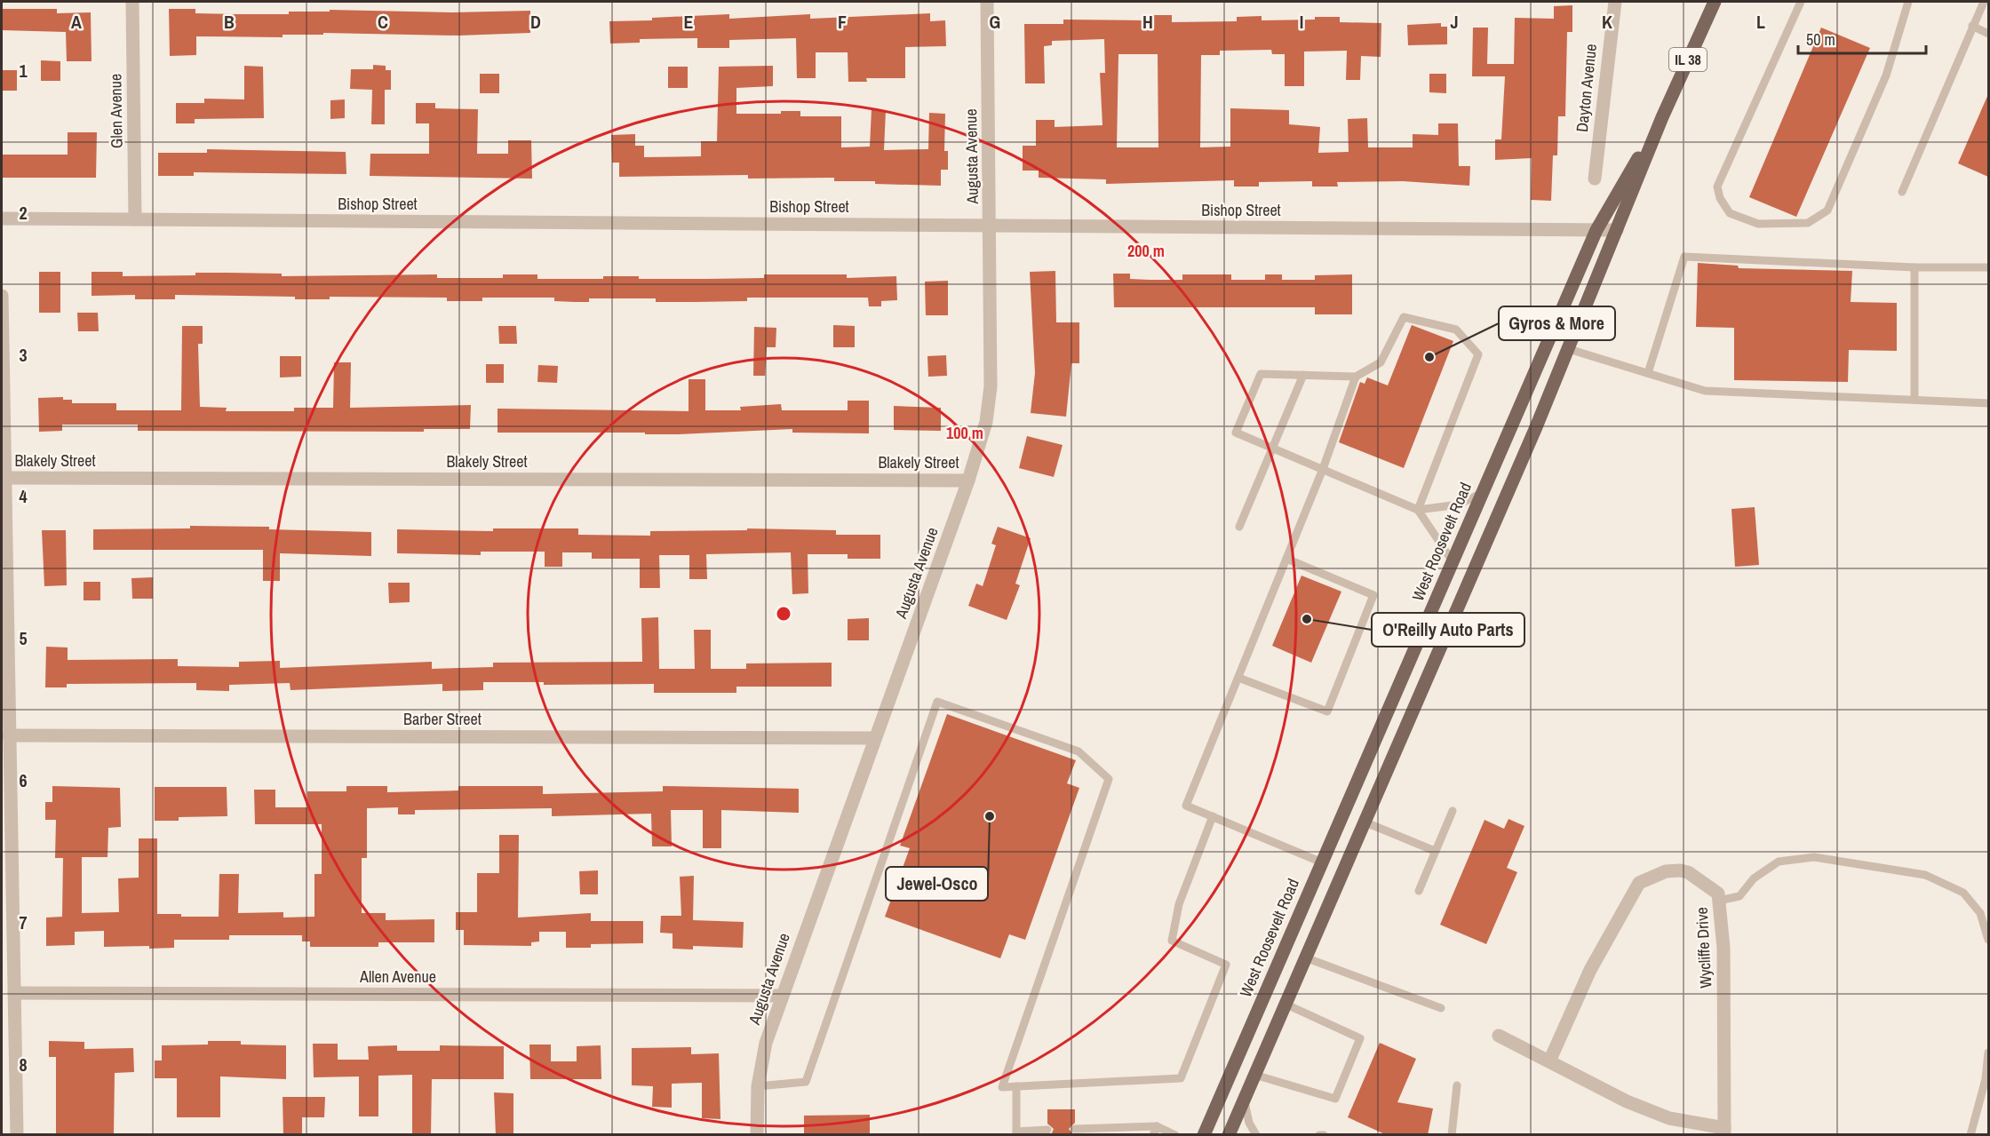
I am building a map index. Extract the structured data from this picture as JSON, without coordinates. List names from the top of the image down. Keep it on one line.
{"streets":{"main road":["IL 38","West Roosevelt Road"],"street":["Dayton Avenue","Glen Avenue","Augusta Avenue","Bishop Street","Blakely Street","Barber Street","Wycliffe Drive","Allen Avenue"]},"crossings":[["Glen Avenue","Bishop Street"],["Augusta Avenue","Bishop Street"],["Augusta Avenue","Blakely Street"],["Augusta Avenue","Barber Street"],["Augusta Avenue","Allen Avenue"],["Bishop Street","West Roosevelt Road"]],"places":["Gyros & More","O'Reilly Auto Parts","Jewel-Osco"],"scale_bar":"50 m","grid":{"columns":["A","B","C","D","E","F","G","H","I","J","K","L"],"rows":["1","2","3","4","5","6","7","8"]},"rings":["200 m","100 m"]}
